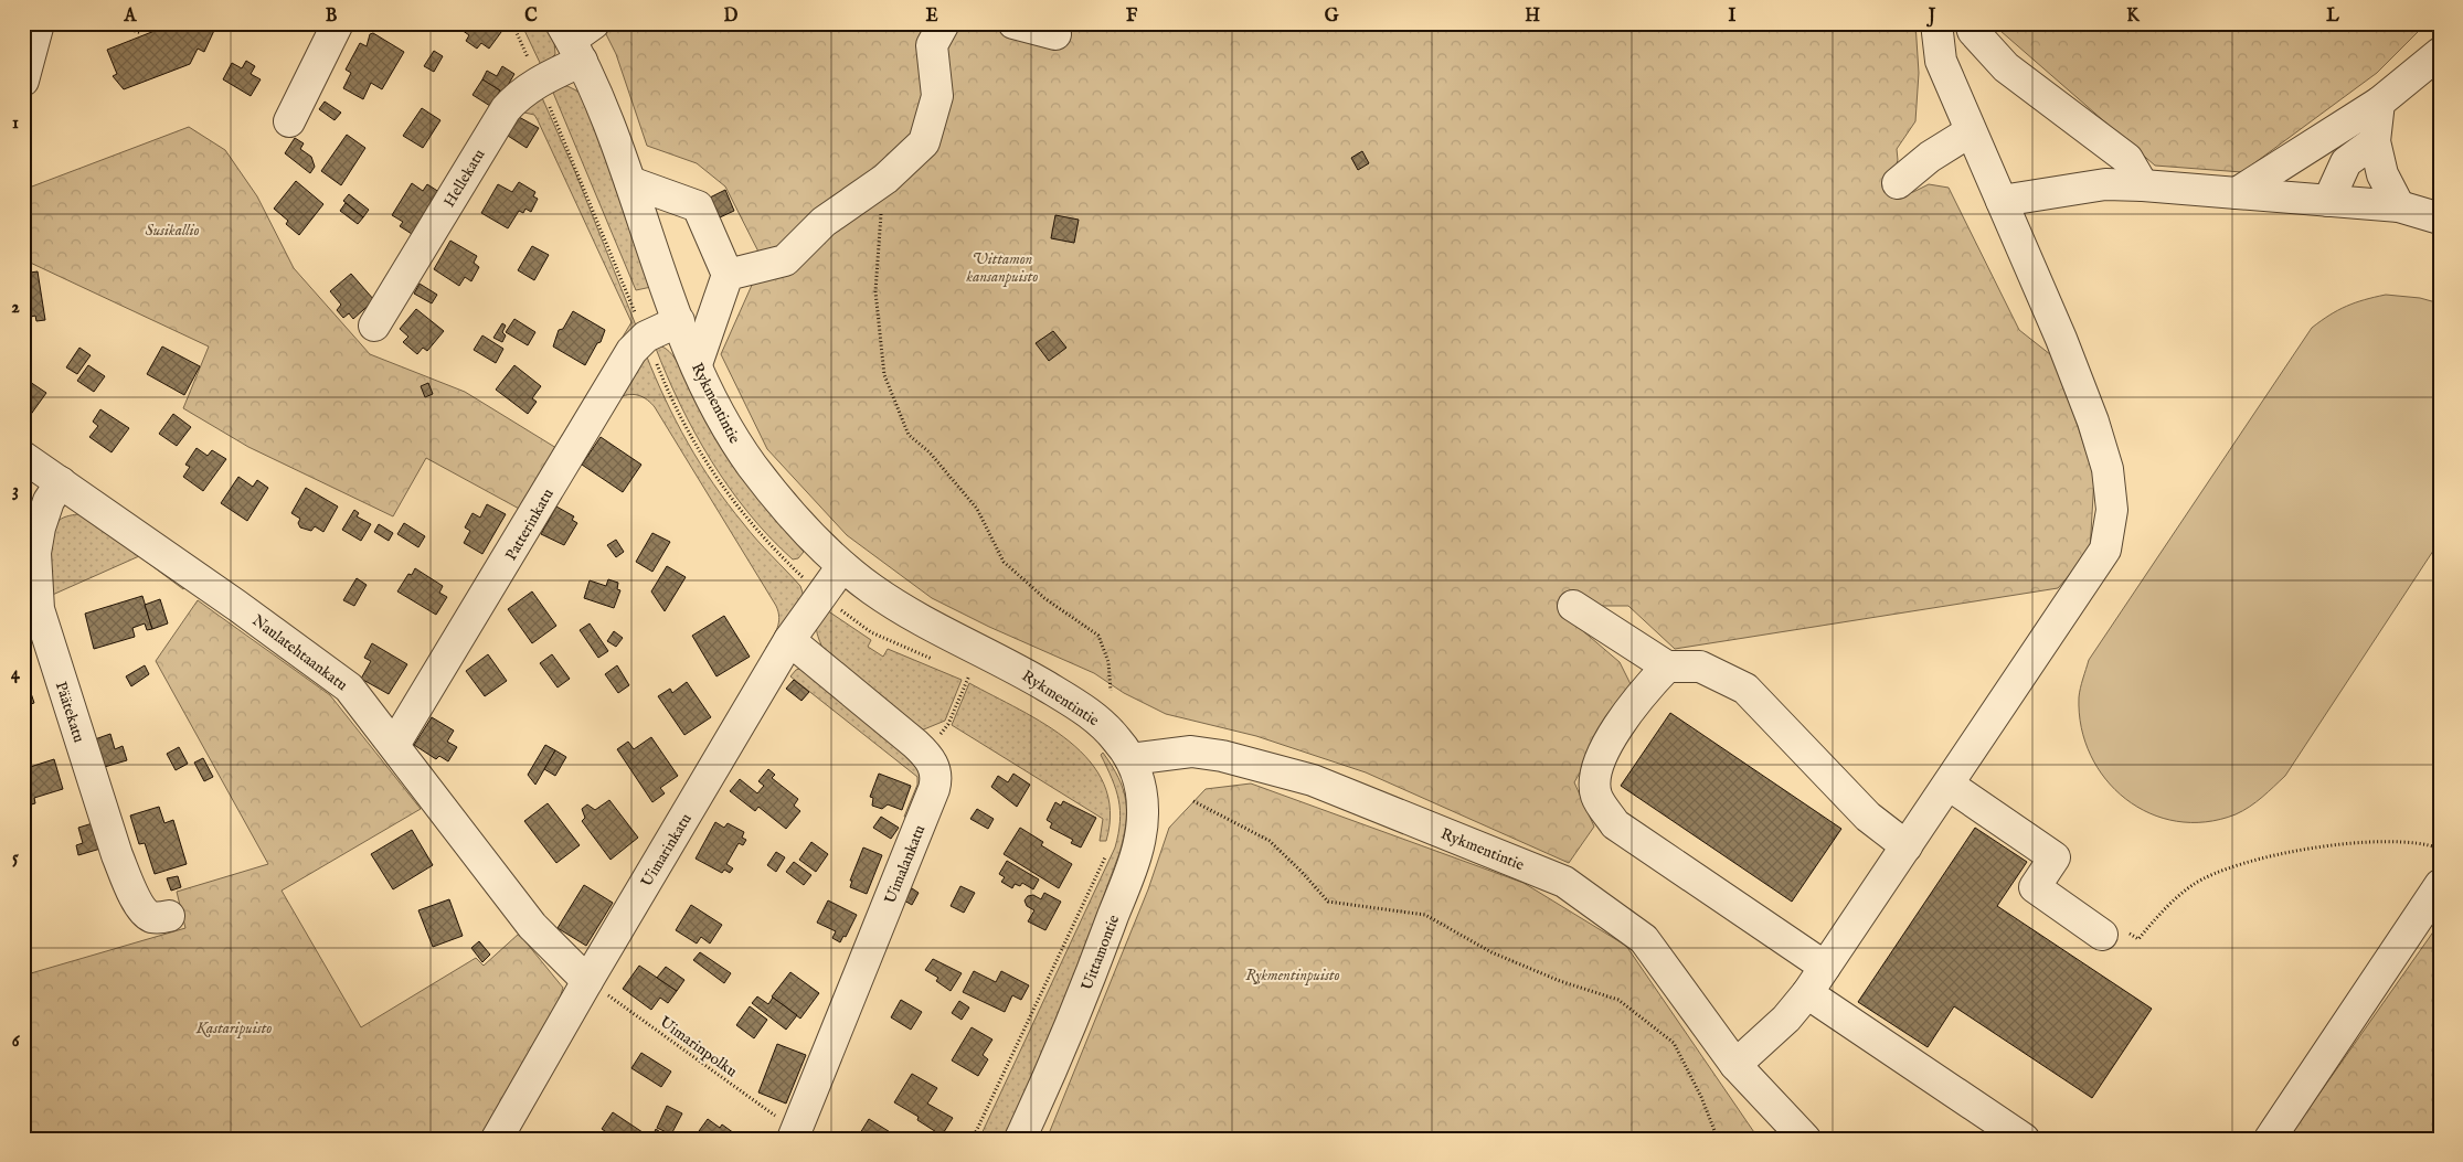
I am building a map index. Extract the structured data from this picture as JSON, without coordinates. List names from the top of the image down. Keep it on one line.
{"streets":{"street":["Hellekatu","Rykmentintie","Patterinkatu","Naulatehtaankatu","Päätekatu","Uimarinkatu","Uimalankatu","Uittamontie"],"path":["Uimarinpolku"]},"crossings":[["Hellekatu","Rykmentintie"],["Rykmentintie","Patterinkatu"],["Rykmentintie","Uimarinkatu"],["Rykmentintie","Uittamontie"],["Patterinkatu","Naulatehtaankatu"],["Naulatehtaankatu","Päätekatu"],["Naulatehtaankatu","Uimarinkatu"],["Naulatehtaankatu","Uimarinpolku"],["Uimarinkatu","Uimarinpolku"],["Uimalankatu","Uimarinpolku"]],"parks":["Susikallio","Uittamon kansanpuisto","Rykmentinpuisto","Kastaripuisto"],"grid":{"columns":["A","B","C","D","E","F","G","H","I","J","K","L"],"rows":["1","2","3","4","5","6"]}}
